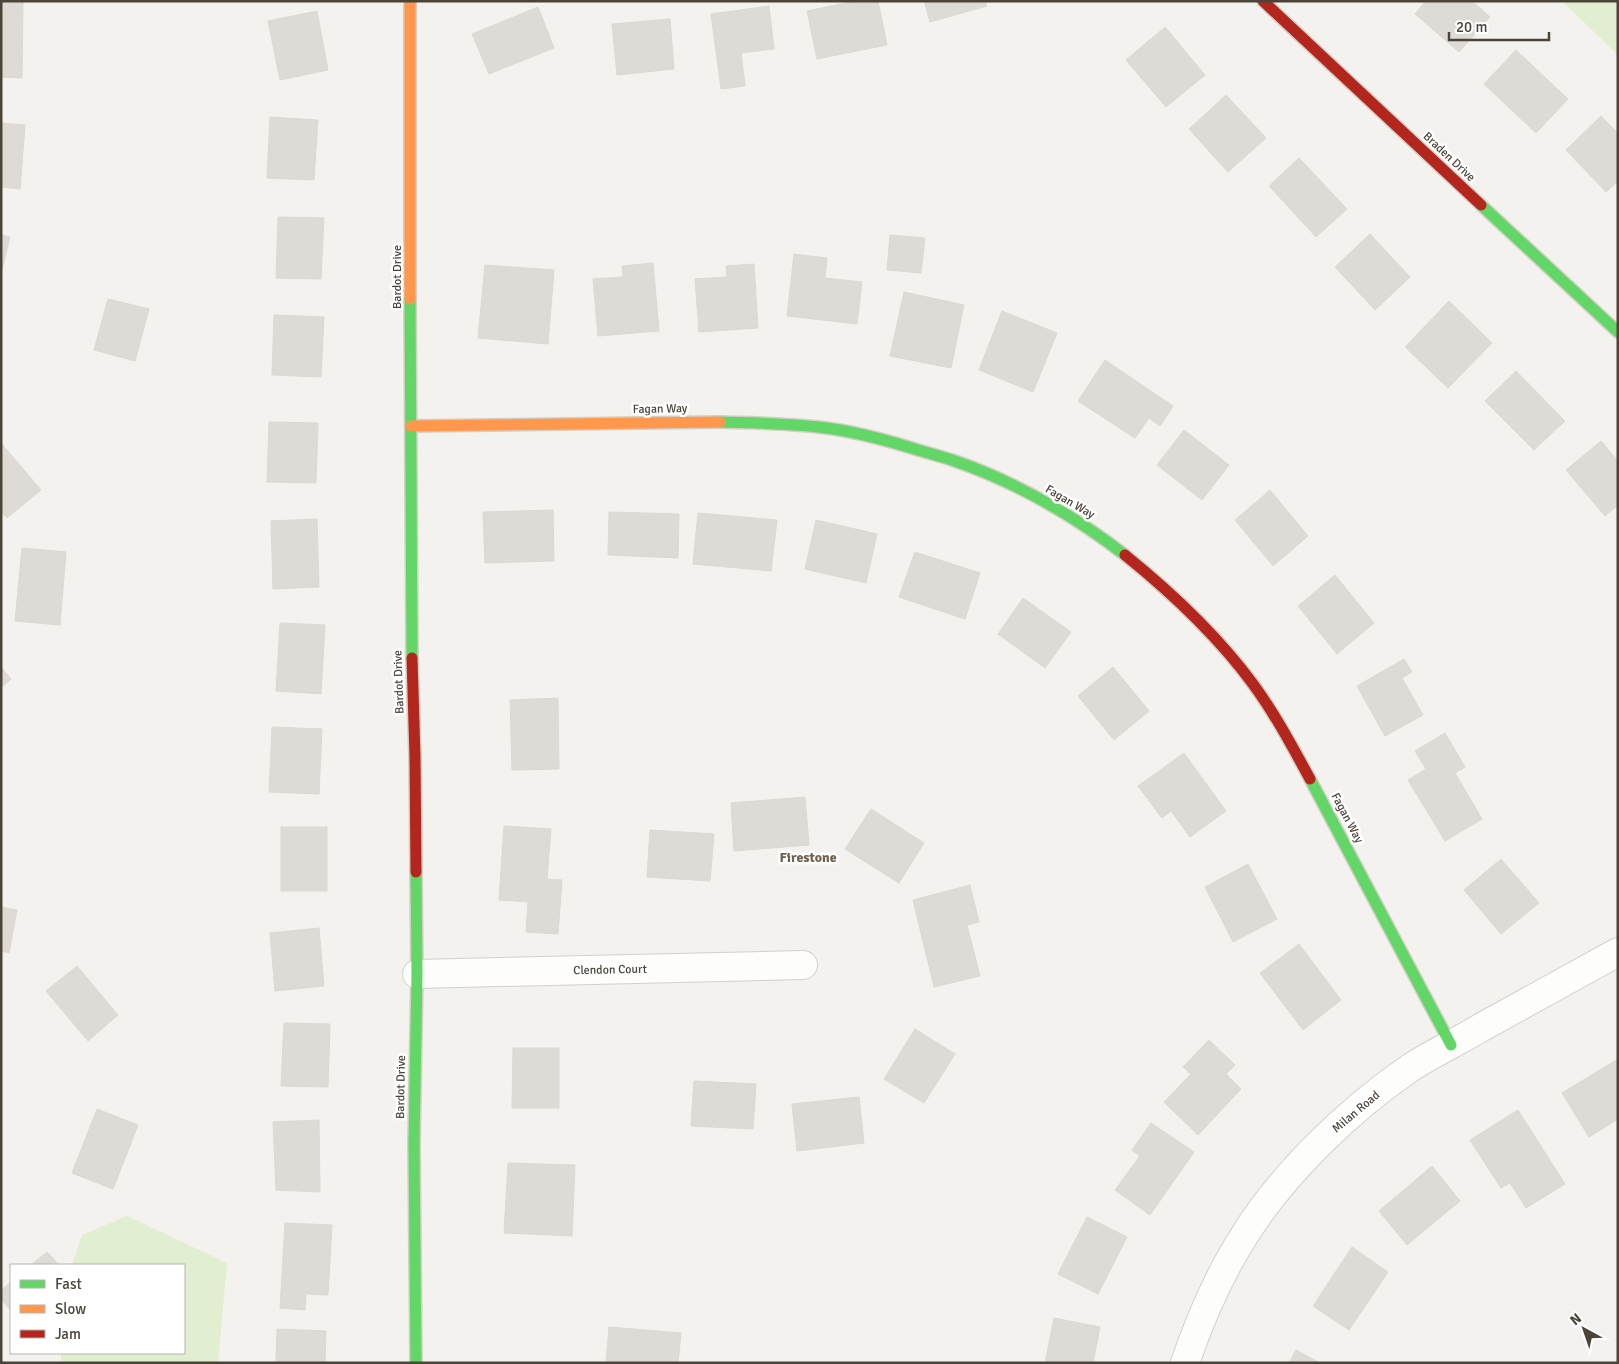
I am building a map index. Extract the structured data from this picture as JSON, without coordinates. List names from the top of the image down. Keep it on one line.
{"streets":{"street":["Braden Drive","Bardot Drive","Fagan Way","Clendon Court","Milan Road"]},"crossings":[["Bardot Drive","Fagan Way"],["Bardot Drive","Clendon Court"],["Fagan Way","Milan Road"]],"districts":["Firestone"],"legend":["Fast","Slow","Jam"],"scale_bar":"20 m","north":"top left"}
